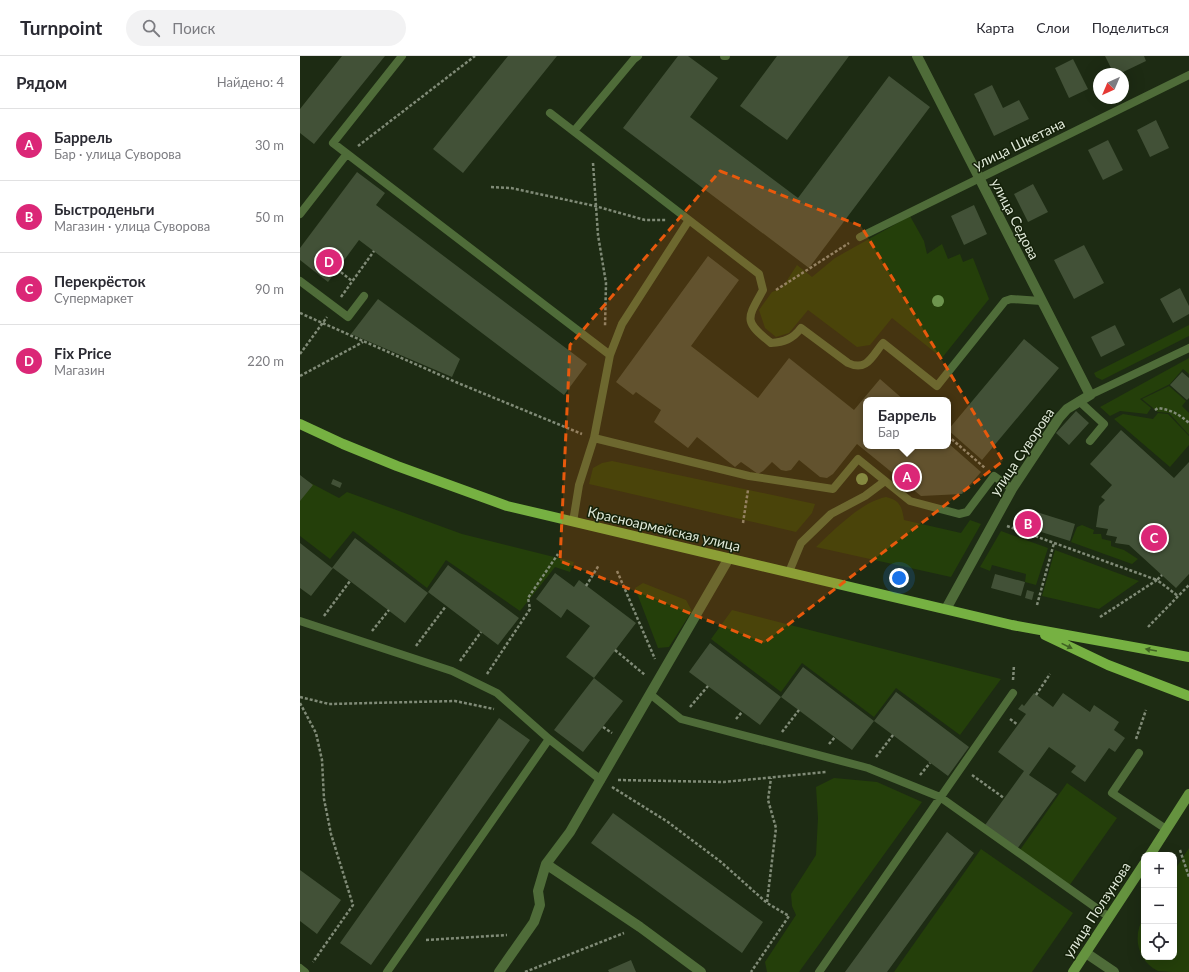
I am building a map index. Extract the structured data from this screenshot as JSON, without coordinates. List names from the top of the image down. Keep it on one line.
{"streets":{"main road":["Красноармейская улица","улица Ползунова"],"street":["улица Седова","улица Суворова"],"lane":["улица Шкетана"]},"crossings":[["улица Шкетана","улица Седова"],["улица Седова","улица Суворова"],["улица Суворова","Красноармейская улица"]],"north":"bottom left","page":{"header":"Turnpoint","search":"Поиск","nav":["Карта","Слои","Поделиться"],"heading":["Рядом","Найдено: 4"],"list":[{"mark":"A","name":"Баррель","note":"Бар · улица Суворова","value":"30 m"},{"mark":"B","name":"Быстроденьги","note":"Магазин · улица Суворова","value":"50 m"},{"mark":"C","name":"Перекрёсток","note":"Супермаркет","value":"90 m"},{"mark":"D","name":"Fix Price","note":"Магазин","value":"220 m"}],"pins":["D","A","B","C"],"popup":["Баррель","Бар"],"map_buttons":["+","−"]}}
